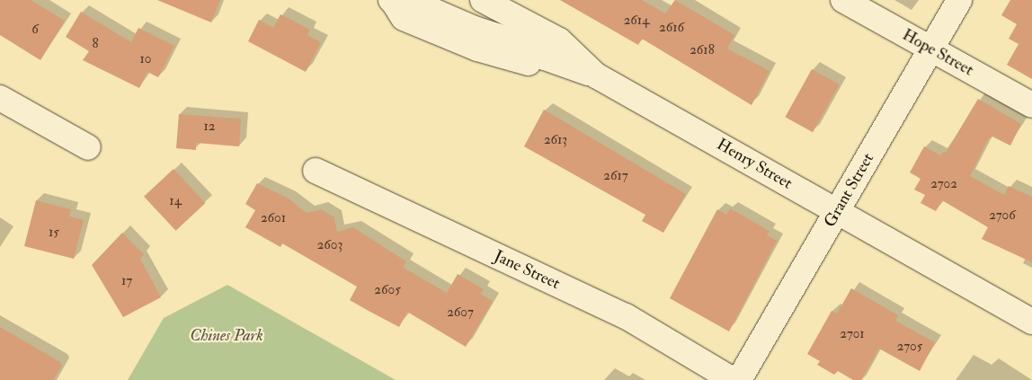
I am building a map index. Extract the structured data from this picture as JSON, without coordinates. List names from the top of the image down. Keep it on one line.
{"streets":{"street":["Hope Street","Henry Street","Grant Street","Jane Street"]},"crossings":[["Hope Street","Grant Street"],["Henry Street","Grant Street"]],"parks":["Chines Park"],"house_numbers":["2614","2616","6","8","2618","10","12","2613","2617","2702","14","2706","2601","15","2603","17","2605","2607","2701","2705"]}
